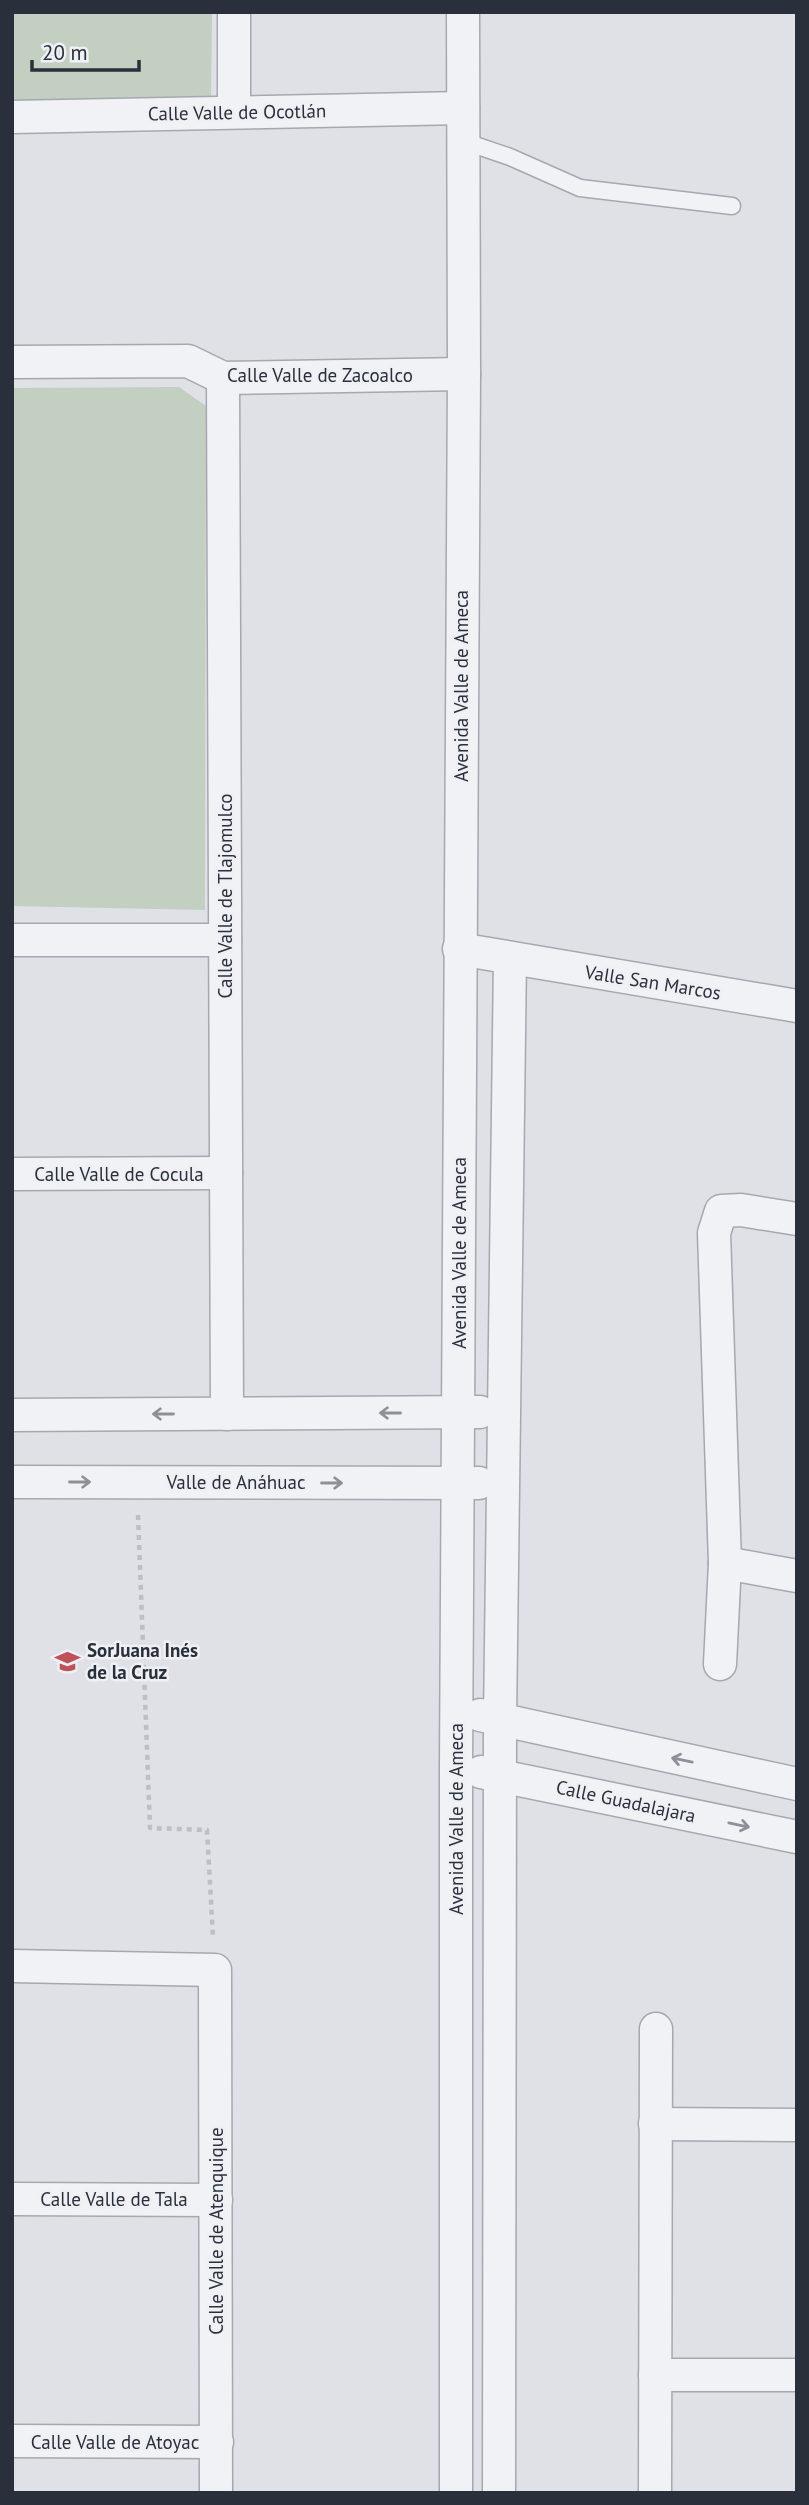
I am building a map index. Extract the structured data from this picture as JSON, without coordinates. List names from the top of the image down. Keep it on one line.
{"streets":{"street":["Calle Valle de Ocotlán","Calle Valle de Zacoalco","Avenida Valle de Ameca","Calle Valle de Tlajomulco","Valle San Marcos","Calle Valle de Cocula","Valle de Anáhuac","Calle Guadalajara","Calle Valle de Tala","Calle Valle de Atenquique","Calle Valle de Atoyac"]},"crossings":[["Calle Valle de Ocotlán","Avenida Valle de Ameca"],["Calle Valle de Zacoalco","Avenida Valle de Ameca"],["Calle Valle de Zacoalco","Calle Valle de Tlajomulco"],["Avenida Valle de Ameca","Valle San Marcos"],["Avenida Valle de Ameca","Valle de Anáhuac"],["Avenida Valle de Ameca","Calle Guadalajara"],["Calle Valle de Tlajomulco","Calle Valle de Cocula"],["Calle Valle de Tala","Calle Valle de Atenquique"],["Calle Valle de Atenquique","Calle Valle de Atoyac"]],"places":{"school or university":["SorJuana Inés de la Cruz"]},"scale_bar":"20 m"}
